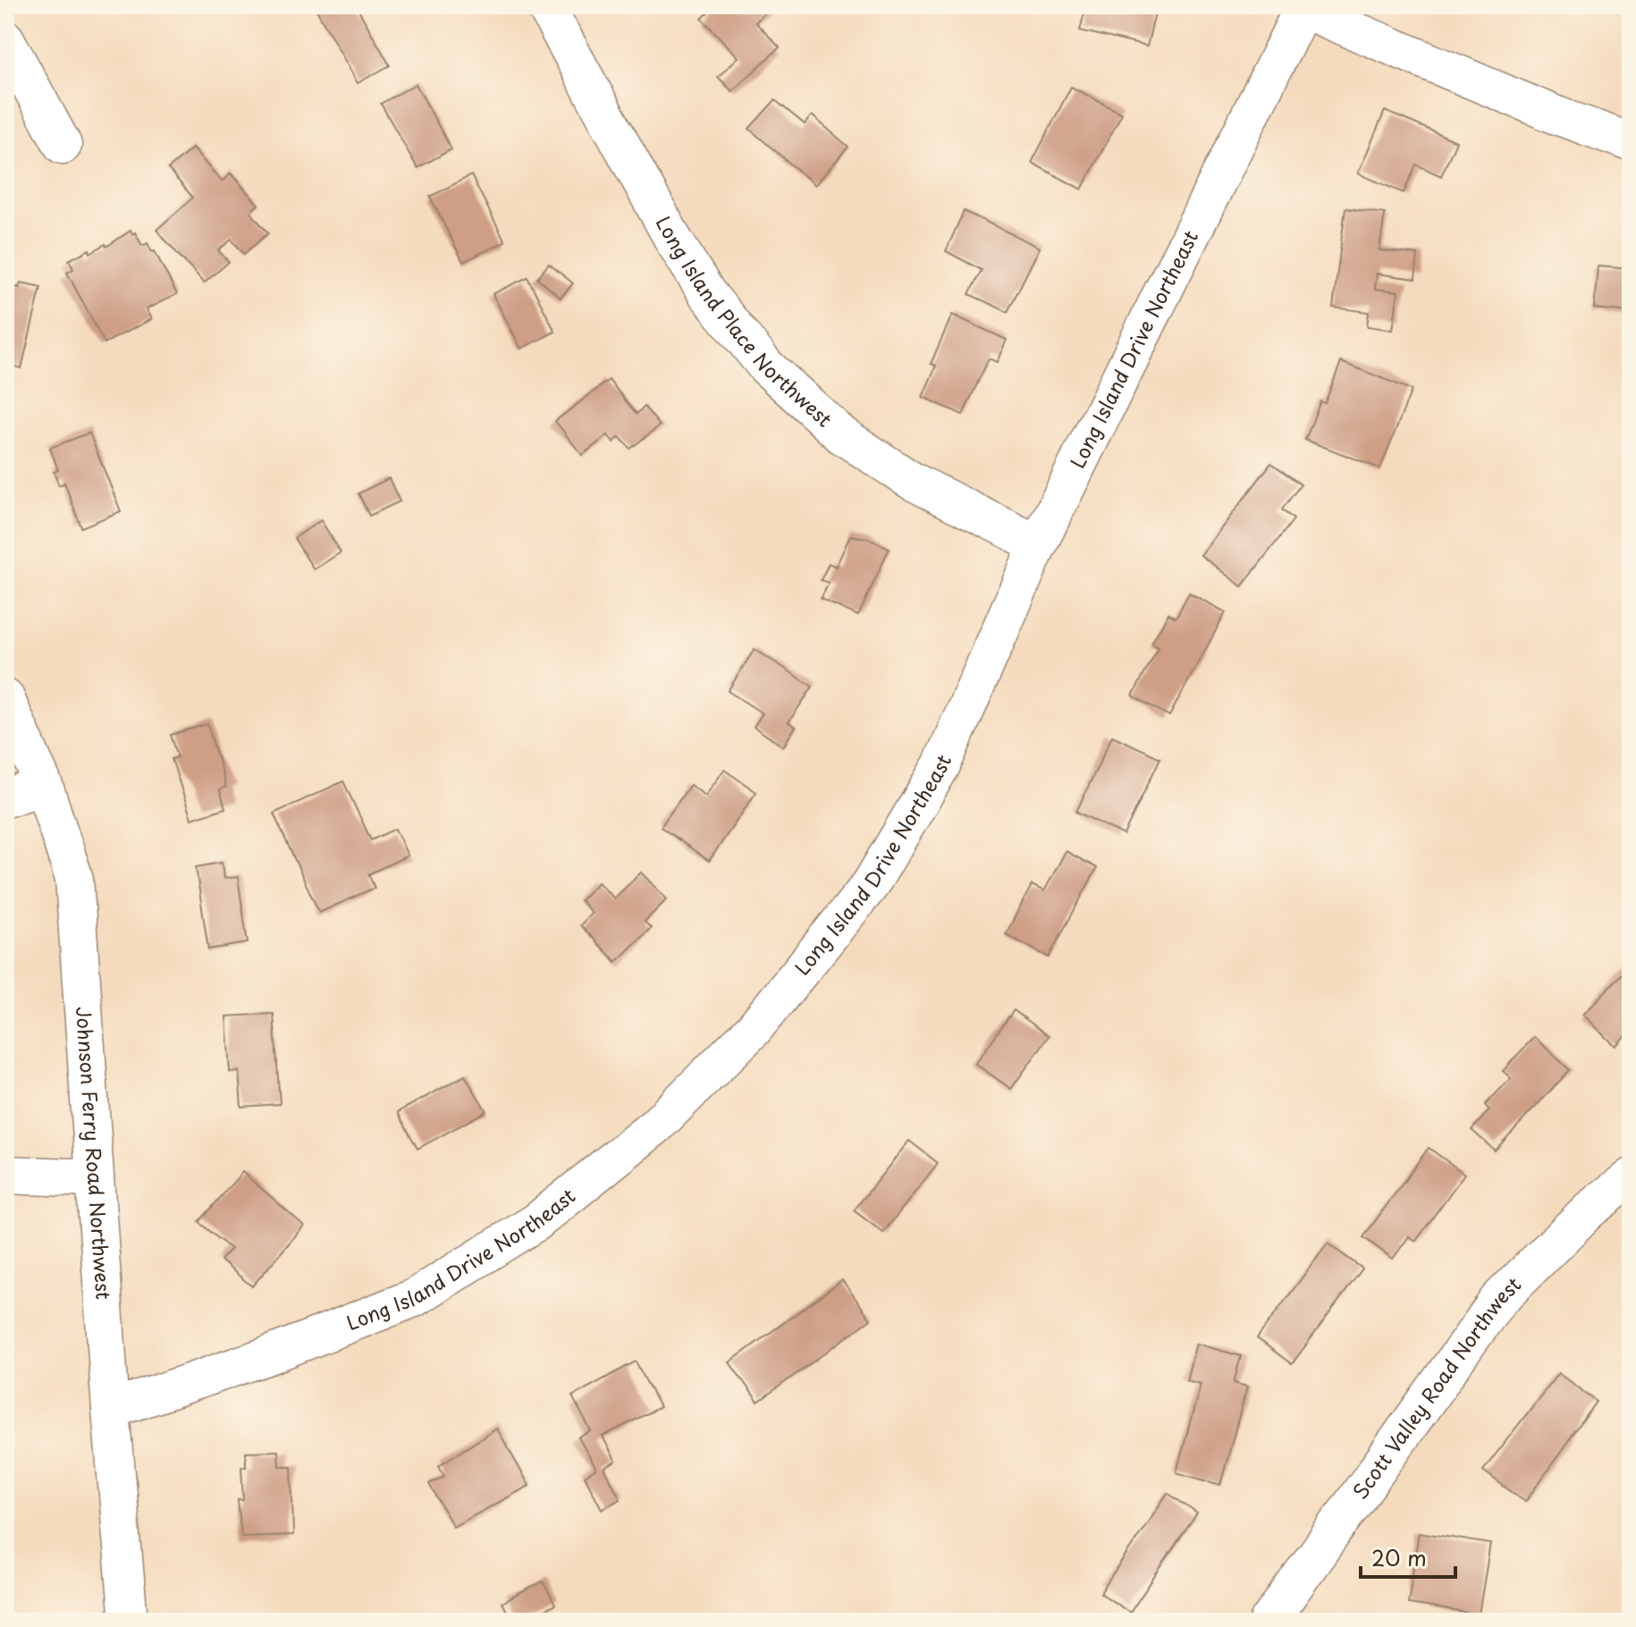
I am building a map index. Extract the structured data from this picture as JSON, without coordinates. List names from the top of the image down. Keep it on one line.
{"streets":{"street":["Long Island Place Northwest","Long Island Drive Northeast","Johnson Ferry Road Northwest","Scott Valley Road Northwest"]},"crossings":[["Long Island Place Northwest","Long Island Drive Northeast"],["Long Island Drive Northeast","Johnson Ferry Road Northwest"]],"scale_bar":"20 m"}
